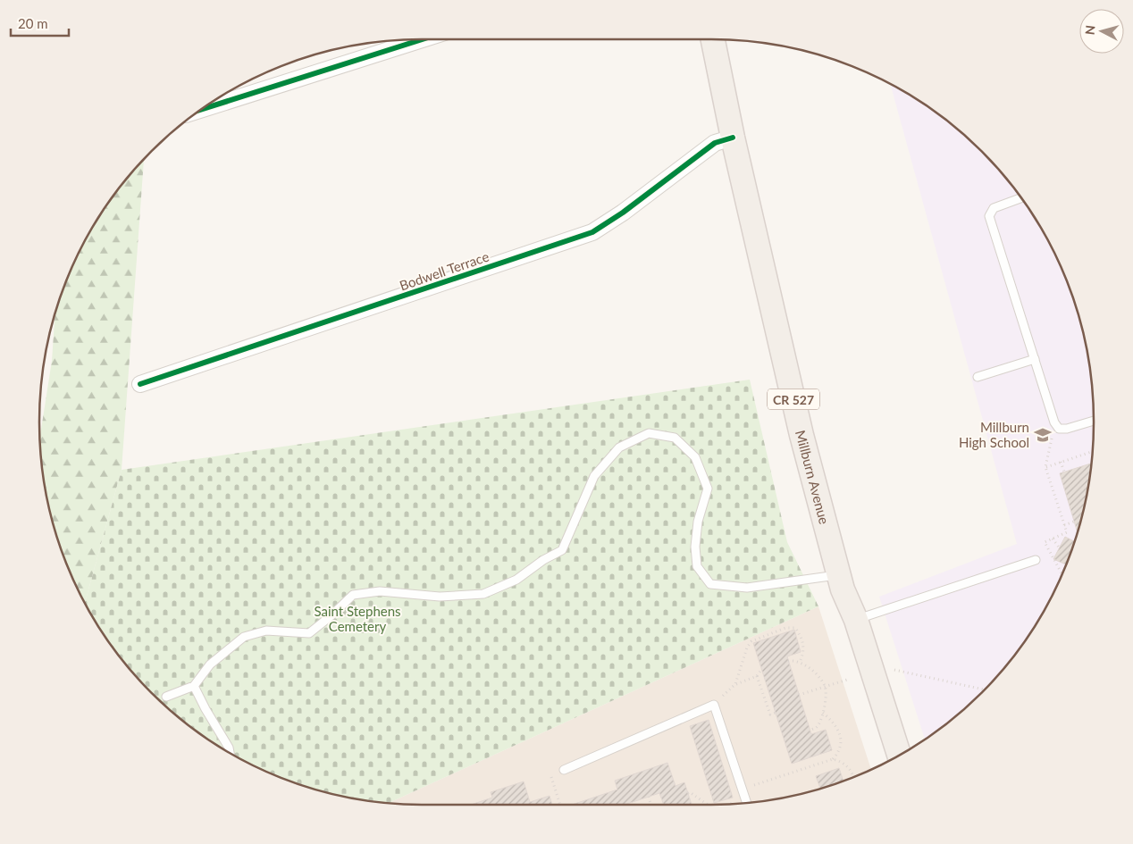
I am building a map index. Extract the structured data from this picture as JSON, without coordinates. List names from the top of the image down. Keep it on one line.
{"streets":{"main road":["CR 527","Millburn Avenue"],"street":["Bodwell Terrace"]},"crossings":[["Bodwell Terrace","Millburn Avenue"]],"parks":["Saint Stephens Cemetery"],"places":{"school or university":["Millburn High School"]},"scale_bar":"20 m","north":"left"}
